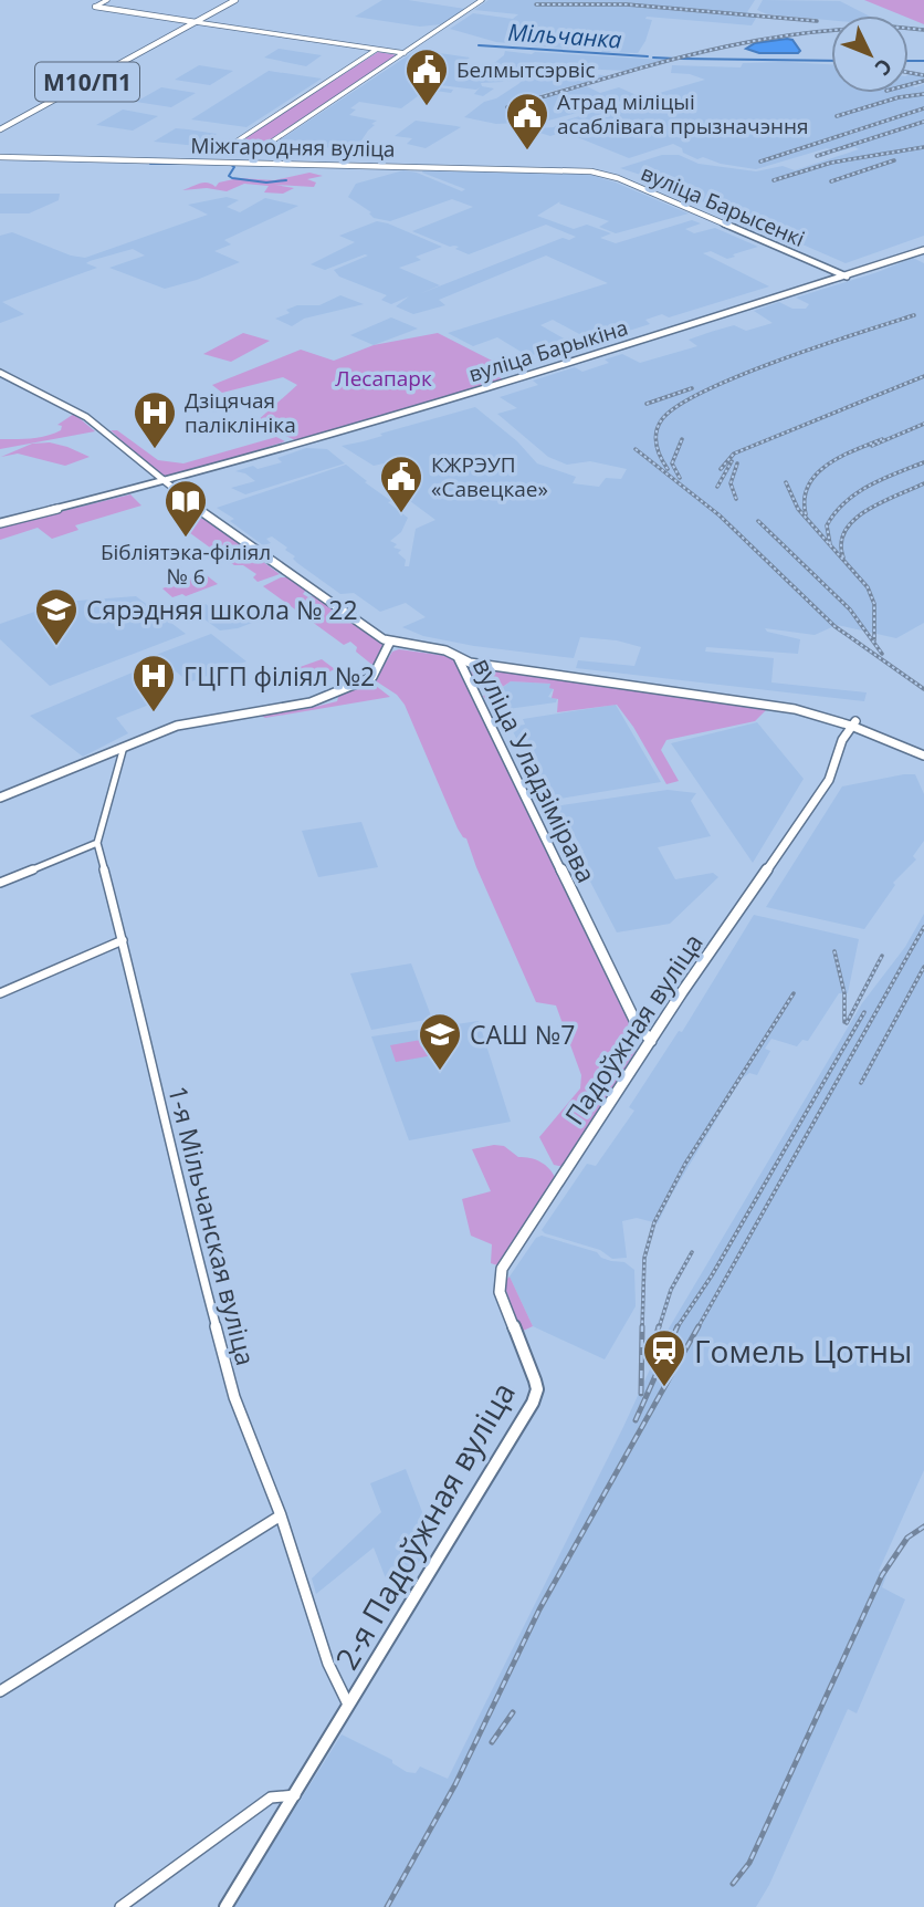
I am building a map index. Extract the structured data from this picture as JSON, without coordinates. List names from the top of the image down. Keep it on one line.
{"streets":{"main road":["М10/П1","Міжгародняя вуліца","вуліца Барысенкі","вуліца Барыкіна","вуліца Уладзімірава","Падоўжная вуліца","2-я Падоўжная вуліца"],"street":["1-я Мільчанская вуліца"]},"crossings":[["Міжгародняя вуліца","вуліца Барысенкі"],["вуліца Барысенкі","вуліца Барыкіна"],["вуліца Барыкіна","вуліца Уладзімірава"],["вуліца Уладзімірава","Падоўжная вуліца"],["Падоўжная вуліца","2-я Падоўжная вуліца"],["1-я Мільчанская вуліца","2-я Падоўжная вуліца"]],"water":["Мільчанка"],"parks":["Лесапарк"],"places":{"public building":["Белмытсэрвіс","Атрад міліцыі асаблівага прызначэння","КЖРЭУП «Савецкае»"],"hospital":["Дзіцячая паліклініка","ГЦГП філіял №2"],"library":["Бібліятэка-філіял № 6"],"school or university":["Сярэдняя школа № 22","САШ №7"],"station":["Гомель Цотны"]},"north":"bottom right"}
